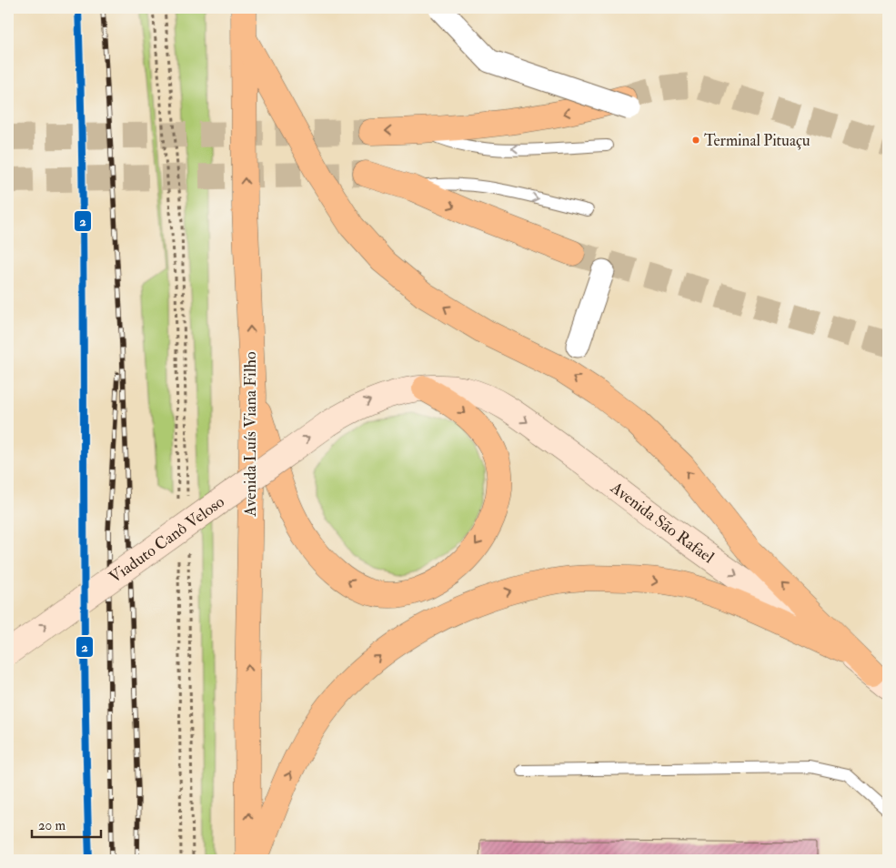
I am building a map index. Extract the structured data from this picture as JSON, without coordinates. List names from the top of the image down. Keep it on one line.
{"streets":{"main road":["Avenida Luís Viana Filho","Avenida São Rafael","Viaduto Canô Veloso"]},"crossings":[["Avenida São Rafael","Viaduto Canô Veloso"]],"one_way":["Avenida Luís Viana Filho","Viaduto Canô Veloso"],"places":["Terminal Pituaçu"],"lines":["transit line 2"],"scale_bar":"20 m"}
